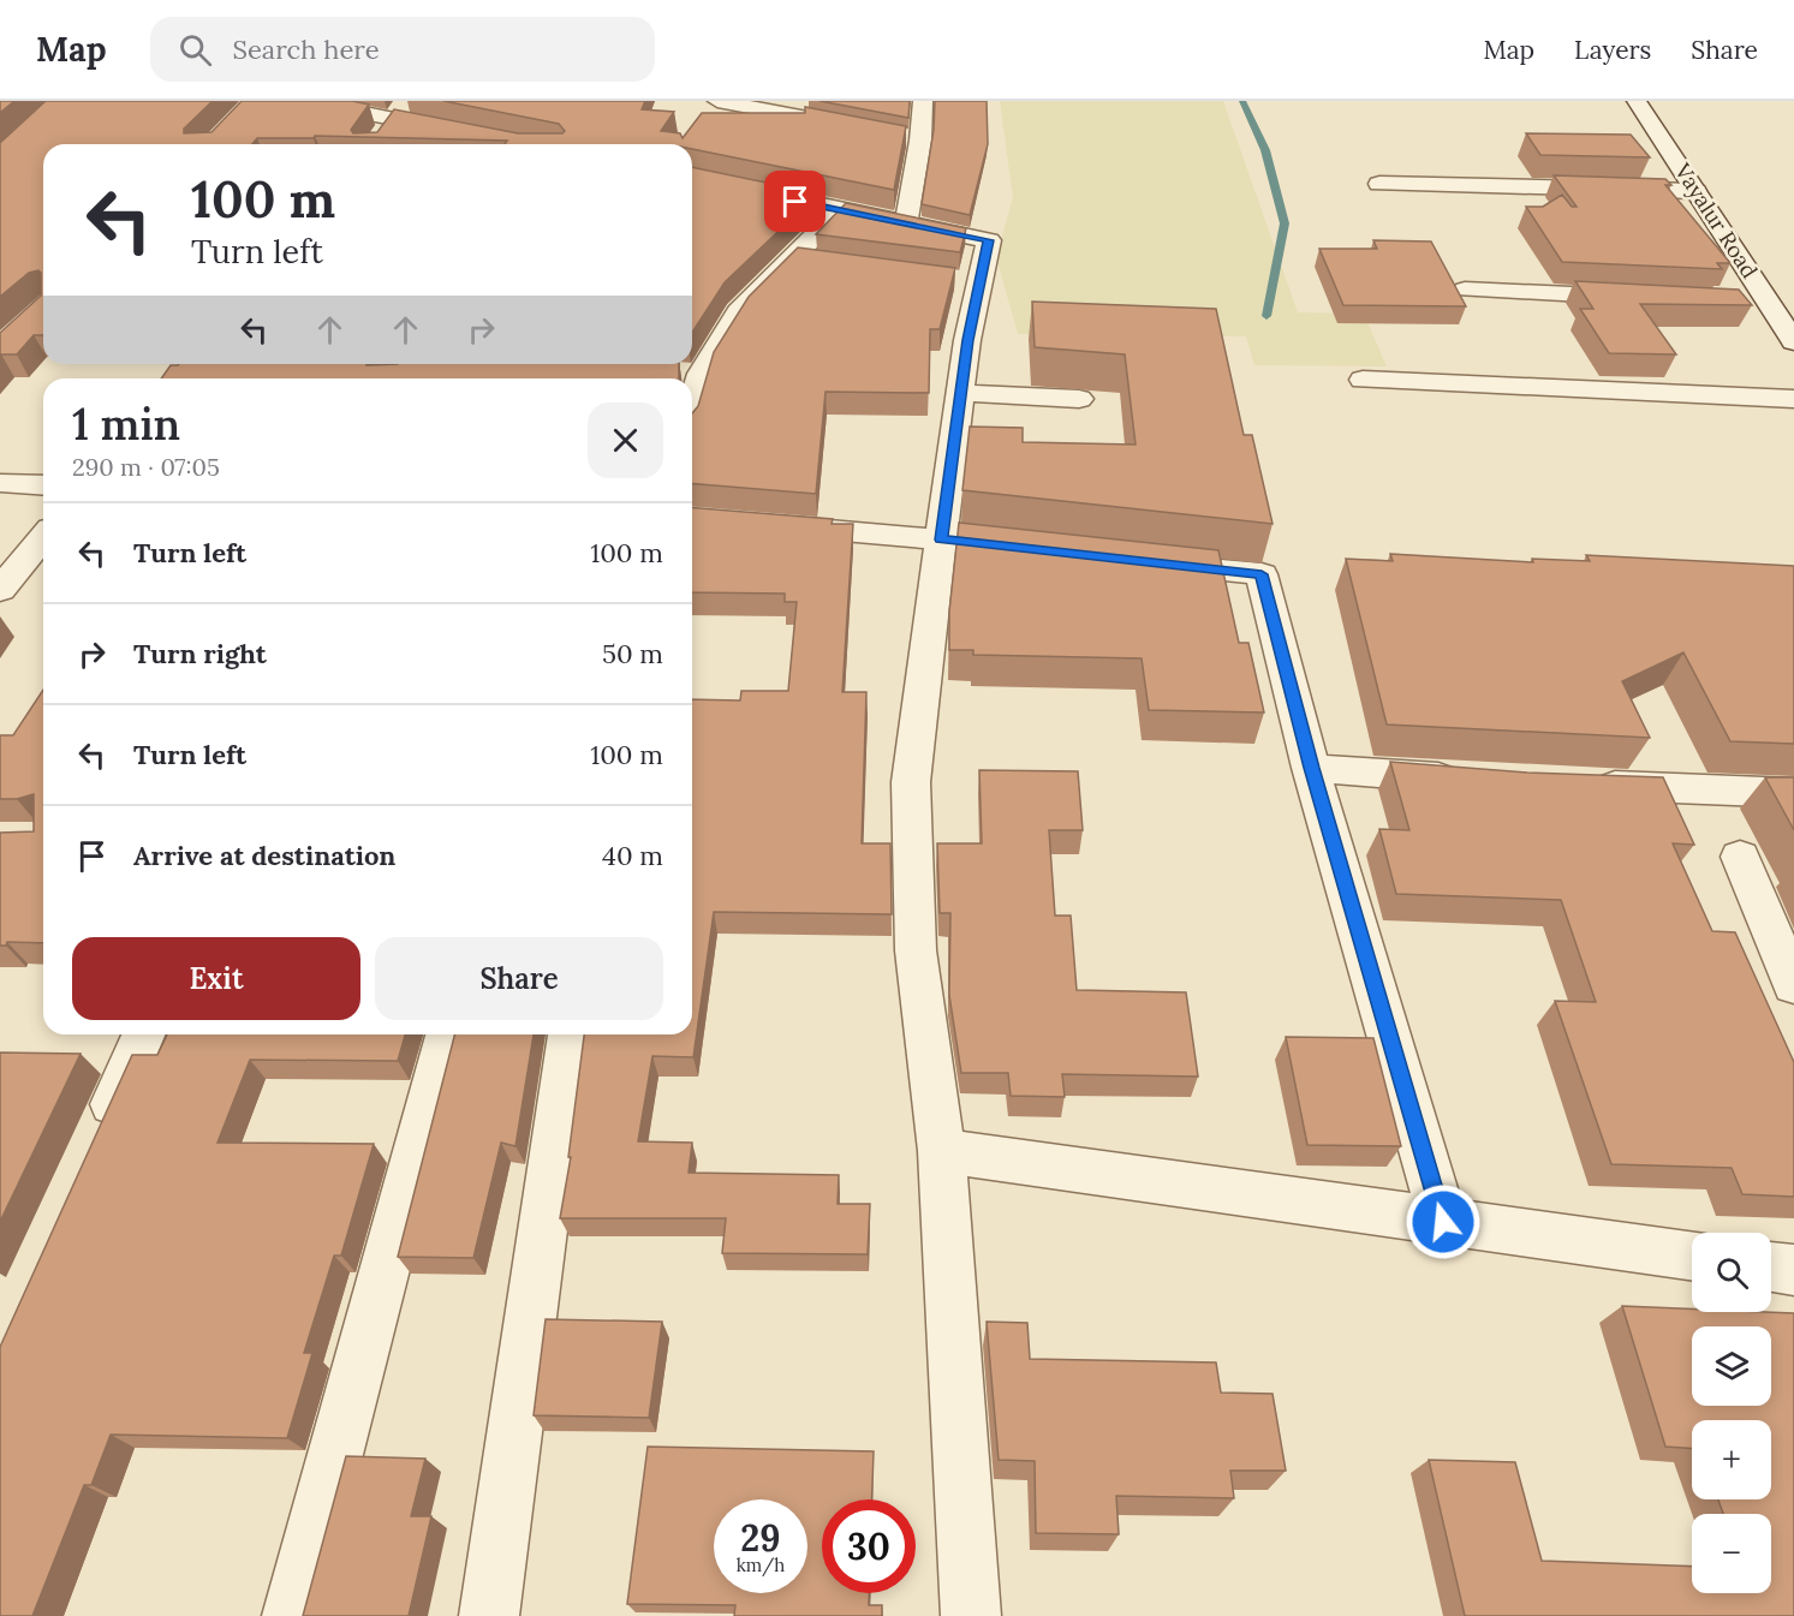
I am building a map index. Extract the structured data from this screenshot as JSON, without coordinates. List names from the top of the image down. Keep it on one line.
{"streets":{"street":["Vayalur Road"]},"page":{"header":"Map","search":"Search here","nav":["Map","Layers","Share"],"turn":["100 m","Turn left"],"heading":["1 min","290 m · 07:05"],"list":[{"name":"Turn left","value":"100 m"},{"name":"Turn right","value":"50 m"},{"name":"Turn left","value":"100 m"},{"name":"Arrive at destination","value":"40 m"}],"buttons":["Exit","Share"],"map_buttons":["+","−"],"speed":"29 km/h","limit":"30"}}
